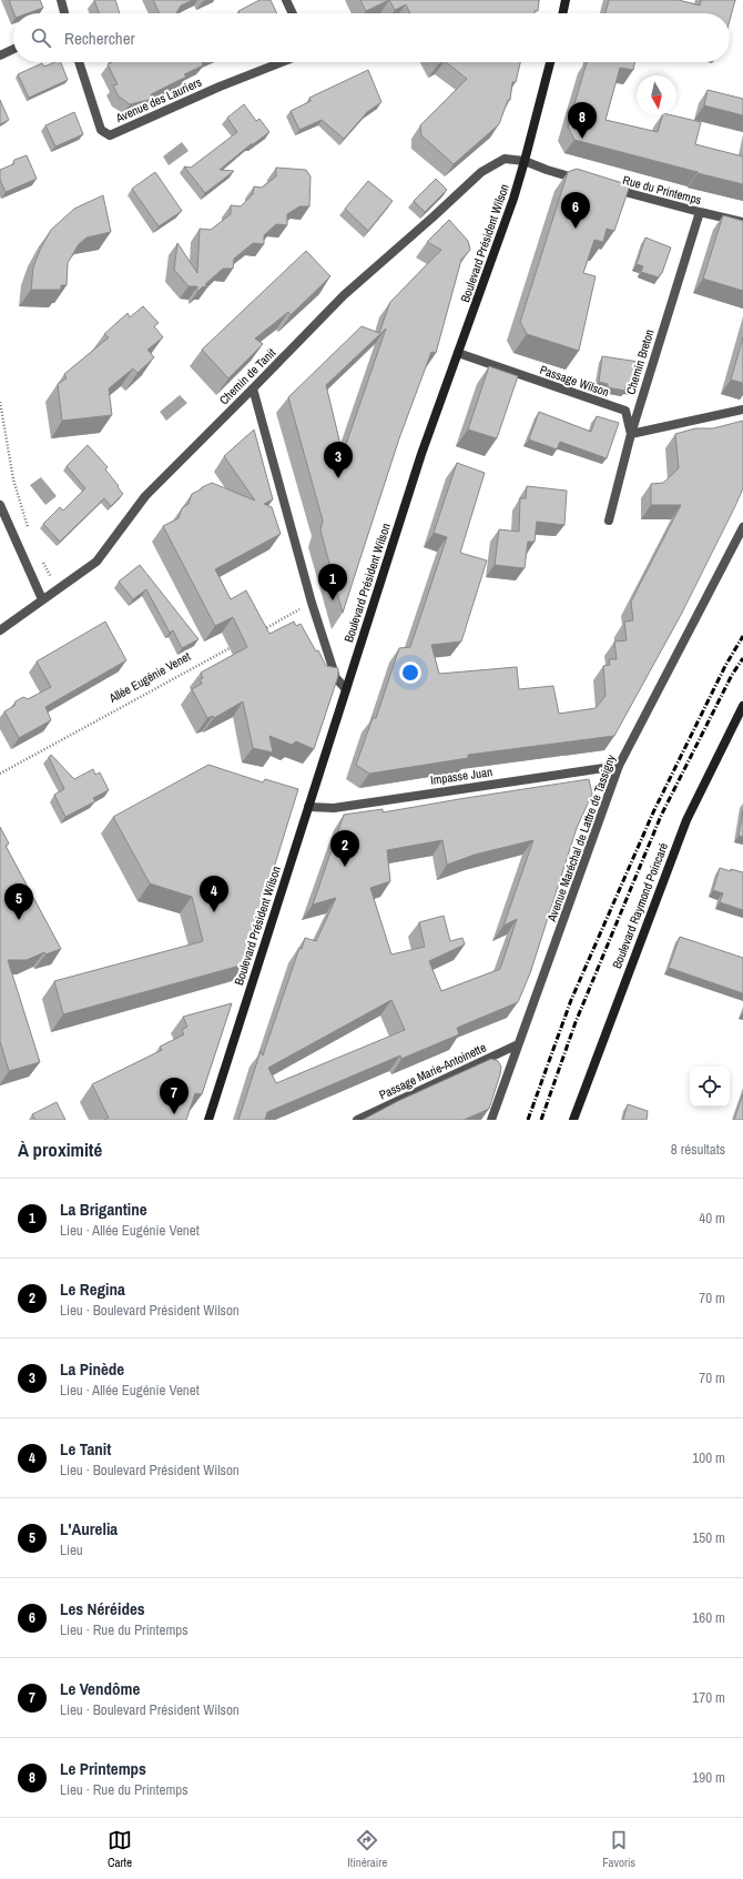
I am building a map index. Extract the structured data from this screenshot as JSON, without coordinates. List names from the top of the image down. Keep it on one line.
{"streets":{"main road":["Boulevard Président Wilson","Boulevard Raymond Poincaré"],"street":["Avenue des Lauriers","Rue du Printemps","Chemin Breton","Chemin de Tanit","Passage Wilson","Impasse Juan","Avenue Maréchal de Lattre de Tassigny","Passage Marie-Antoinette"],"path":["Allée Eugénie Venet"]},"crossings":[["Rue du Printemps","Chemin Breton"],["Boulevard Président Wilson","Chemin de Tanit"],["Boulevard Président Wilson","Passage Wilson"],["Boulevard Président Wilson","Impasse Juan"],["Chemin Breton","Passage Wilson"],["Impasse Juan","Avenue Maréchal de Lattre de Tassigny"],["Avenue Maréchal de Lattre de Tassigny","Passage Marie-Antoinette"]],"north":"bottom","page":{"search":"Rechercher","pins":["8","6","3","1","2","4","5","7"],"heading":["À proximité","8 résultats"],"list":[{"mark":"1","name":"La Brigantine","note":"Lieu · Allée Eugénie Venet","value":"40 m"},{"mark":"2","name":"Le Regina","note":"Lieu · Boulevard Président Wilson","value":"70 m"},{"mark":"3","name":"La Pinède","note":"Lieu · Allée Eugénie Venet","value":"70 m"},{"mark":"4","name":"Le Tanit","note":"Lieu · Boulevard Président Wilson","value":"100 m"},{"mark":"5","name":"L'Aurelia","note":"Lieu","value":"150 m"},{"mark":"6","name":"Les Néréides","note":"Lieu · Rue du Printemps","value":"160 m"},{"mark":"7","name":"Le Vendôme","note":"Lieu · Boulevard Président Wilson","value":"170 m"},{"mark":"8","name":"Le Printemps","note":"Lieu · Rue du Printemps","value":"190 m"}],"nav":["Carte","Itinéraire","Favoris"]}}
